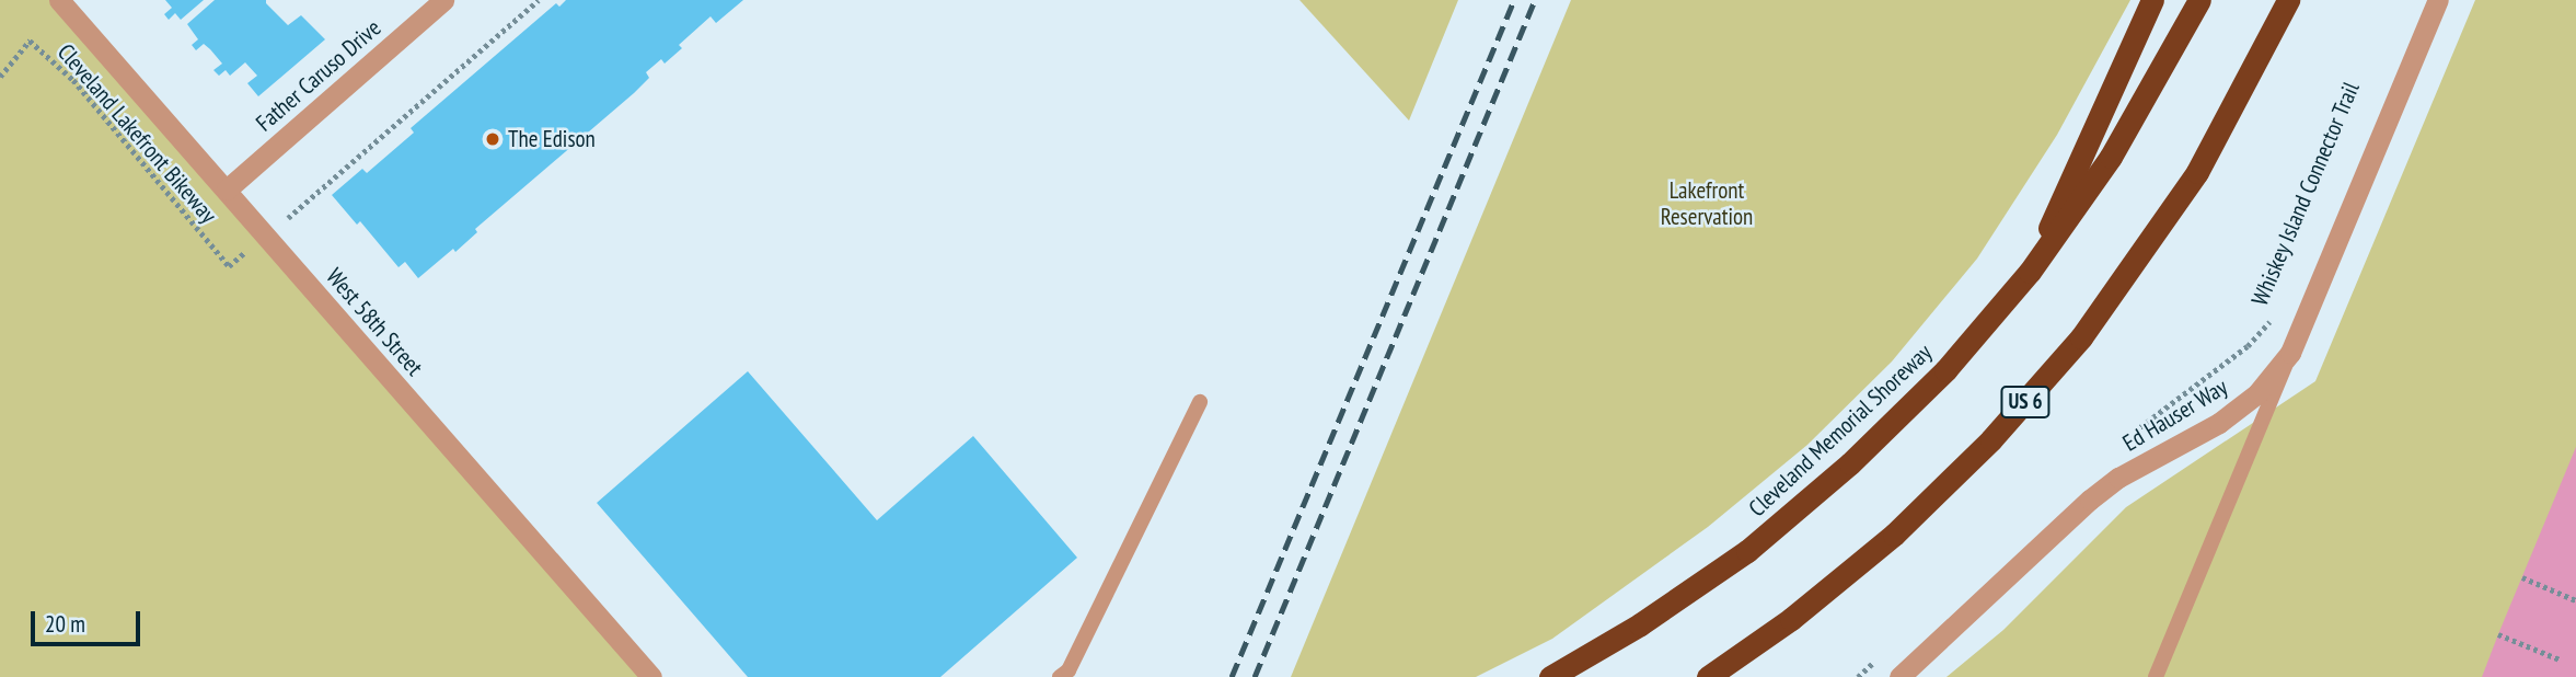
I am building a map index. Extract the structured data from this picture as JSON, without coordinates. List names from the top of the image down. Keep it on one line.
{"streets":{"highway":["US 6","Cleveland Memorial Shoreway"],"street":["Father Caruso Drive","West 58th Street","Ed Hauser Way"],"path":["Cleveland Lakefront Bikeway","Whiskey Island Connector Trail"]},"crossings":[["Father Caruso Drive","West 58th Street"]],"parks":["Lakefront Reservation"],"places":["The Edison"],"scale_bar":"20 m"}
